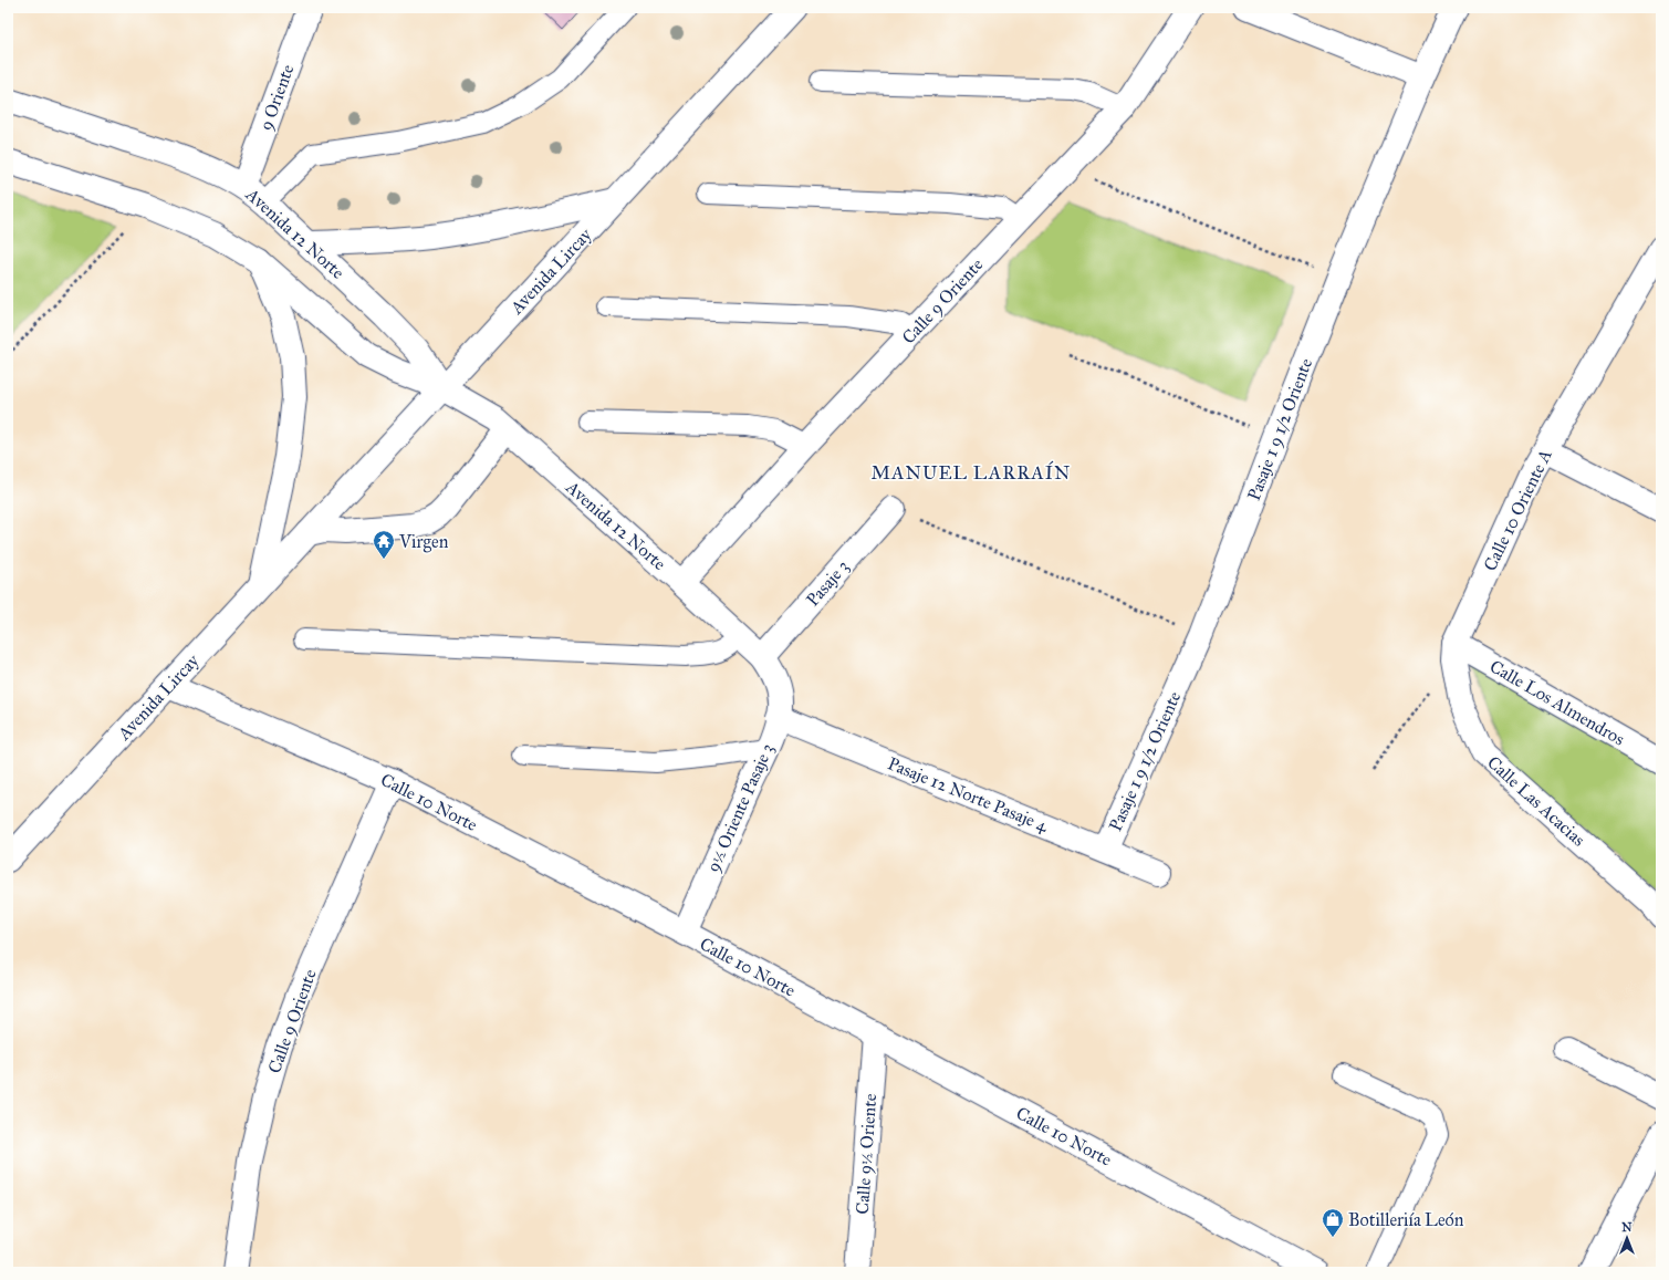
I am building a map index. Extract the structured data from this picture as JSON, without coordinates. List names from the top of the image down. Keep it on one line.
{"streets":{"street":["9 Oriente","Avenida 12 Norte","Avenida Lircay","Calle 9 Oriente","Pasaje 1 9 1/2 Oriente","Calle 10 Oriente A","Pasaje 3","Calle Los Almendros","Pasaje 12 Norte Pasaje 4","Calle Las Acacias","Calle 10 Norte","9½ Oriente Pasaje 3","Calle 9½ Oriente"]},"crossings":[["9 Oriente","Avenida 12 Norte"],["Avenida 12 Norte","Avenida Lircay"],["Avenida 12 Norte","Calle 9 Oriente"],["Avenida 12 Norte","Pasaje 3"],["Avenida 12 Norte","9½ Oriente Pasaje 3"],["Avenida Lircay","Calle 10 Norte"],["Calle 9 Oriente","Calle 10 Norte"],["Pasaje 1 9 1/2 Oriente","Pasaje 12 Norte Pasaje 4"],["Calle 10 Oriente A","Calle Los Almendros"],["Calle 10 Oriente A","Calle Las Acacias"],["Calle Los Almendros","Calle Las Acacias"],["Pasaje 12 Norte Pasaje 4","9½ Oriente Pasaje 3"],["Calle 10 Norte","9½ Oriente Pasaje 3"],["Calle 10 Norte","Calle 9½ Oriente"]],"districts":["MANUEL LARRAÍN"],"places":{"temple":["Virgen"],"shop":["Botilleriía León"]},"north":"top"}
